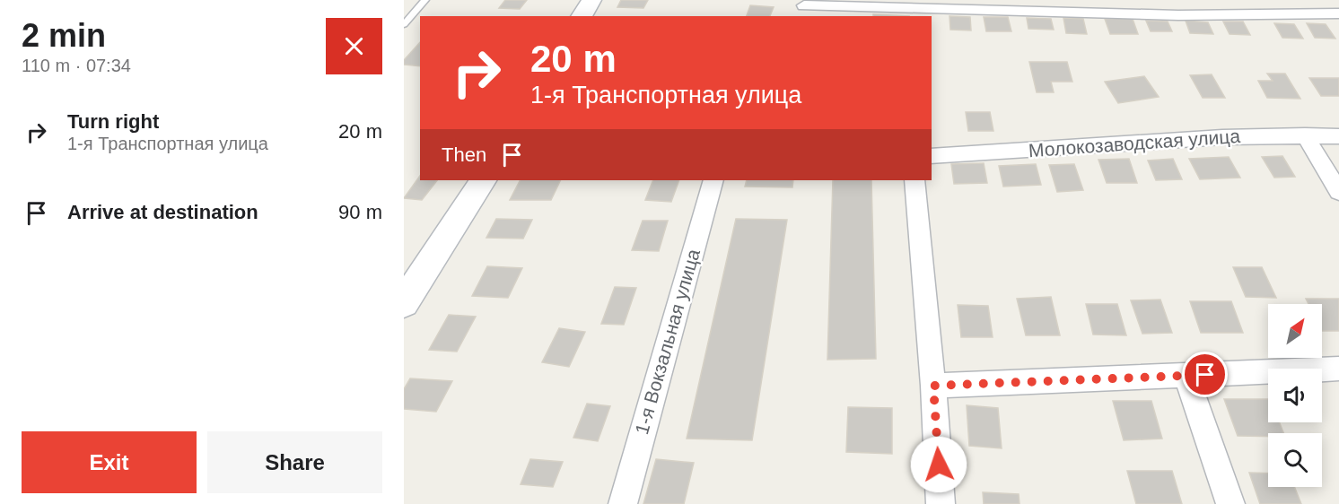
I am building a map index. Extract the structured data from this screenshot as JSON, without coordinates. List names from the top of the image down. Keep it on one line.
{"streets":{"street":["Молокозаводская улица","1-я Вокзальная улица"]},"north":"top right","page":{"heading":["2 min","110 m · 07:34"],"turn":["20 m","1-я Транспортная улица"],"list":[{"name":"Turn right","note":"1-я Транспортная улица","value":"20 m"},{"name":"Arrive at destination","value":"90 m"}],"then":"Then","buttons":["Exit","Share"]}}
